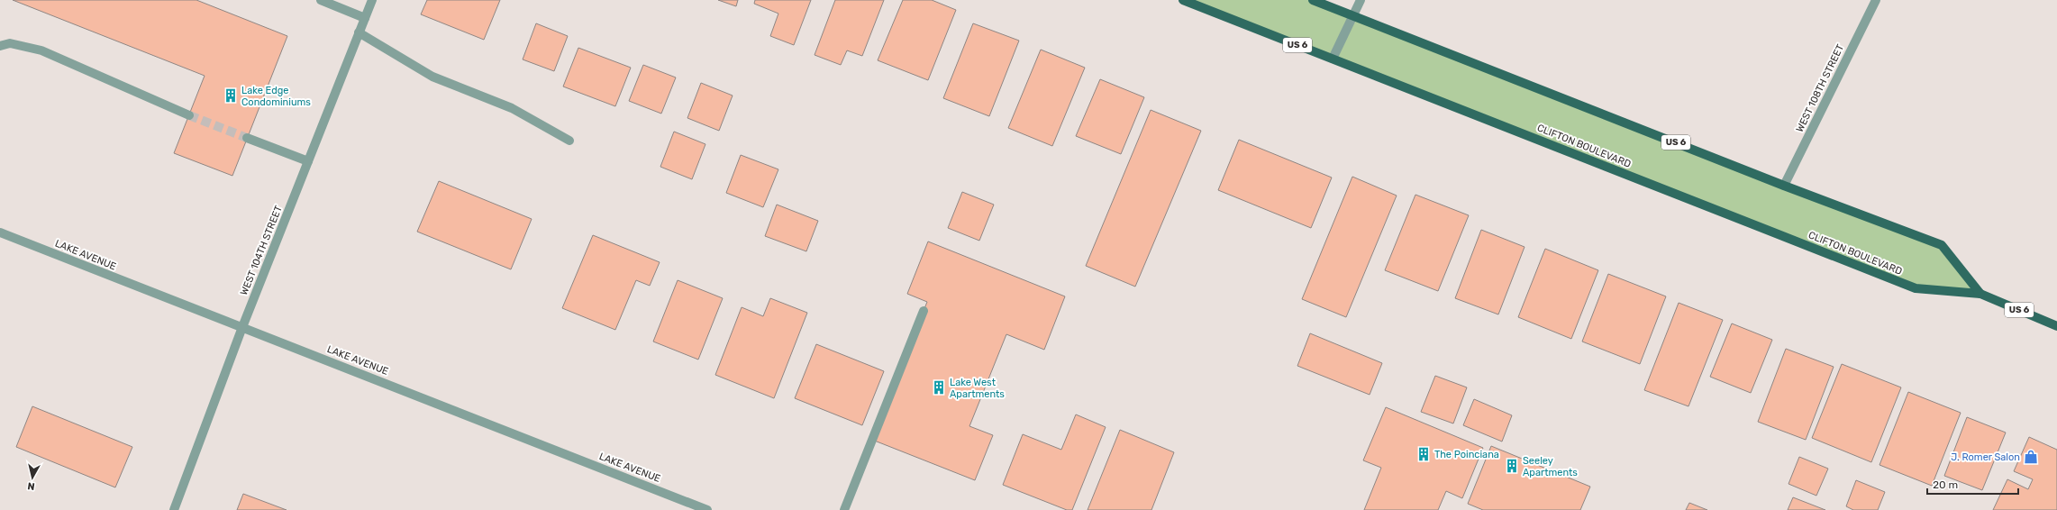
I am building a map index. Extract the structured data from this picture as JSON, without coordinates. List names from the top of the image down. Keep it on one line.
{"streets":{"main road":["US 6","CLIFTON BOULEVARD"],"street":["WEST 108TH STREET","WEST 104TH STREET","LAKE AVENUE"]},"crossings":[["WEST 108TH STREET","CLIFTON BOULEVARD"],["WEST 104TH STREET","LAKE AVENUE"]],"places":{"building":["Lake Edge Condominiums","Lake West Apartments","The Poinciana","Seeley Apartments"],"shop":["J. Romer Salon"]},"scale_bar":"20 m","north":"bottom"}
